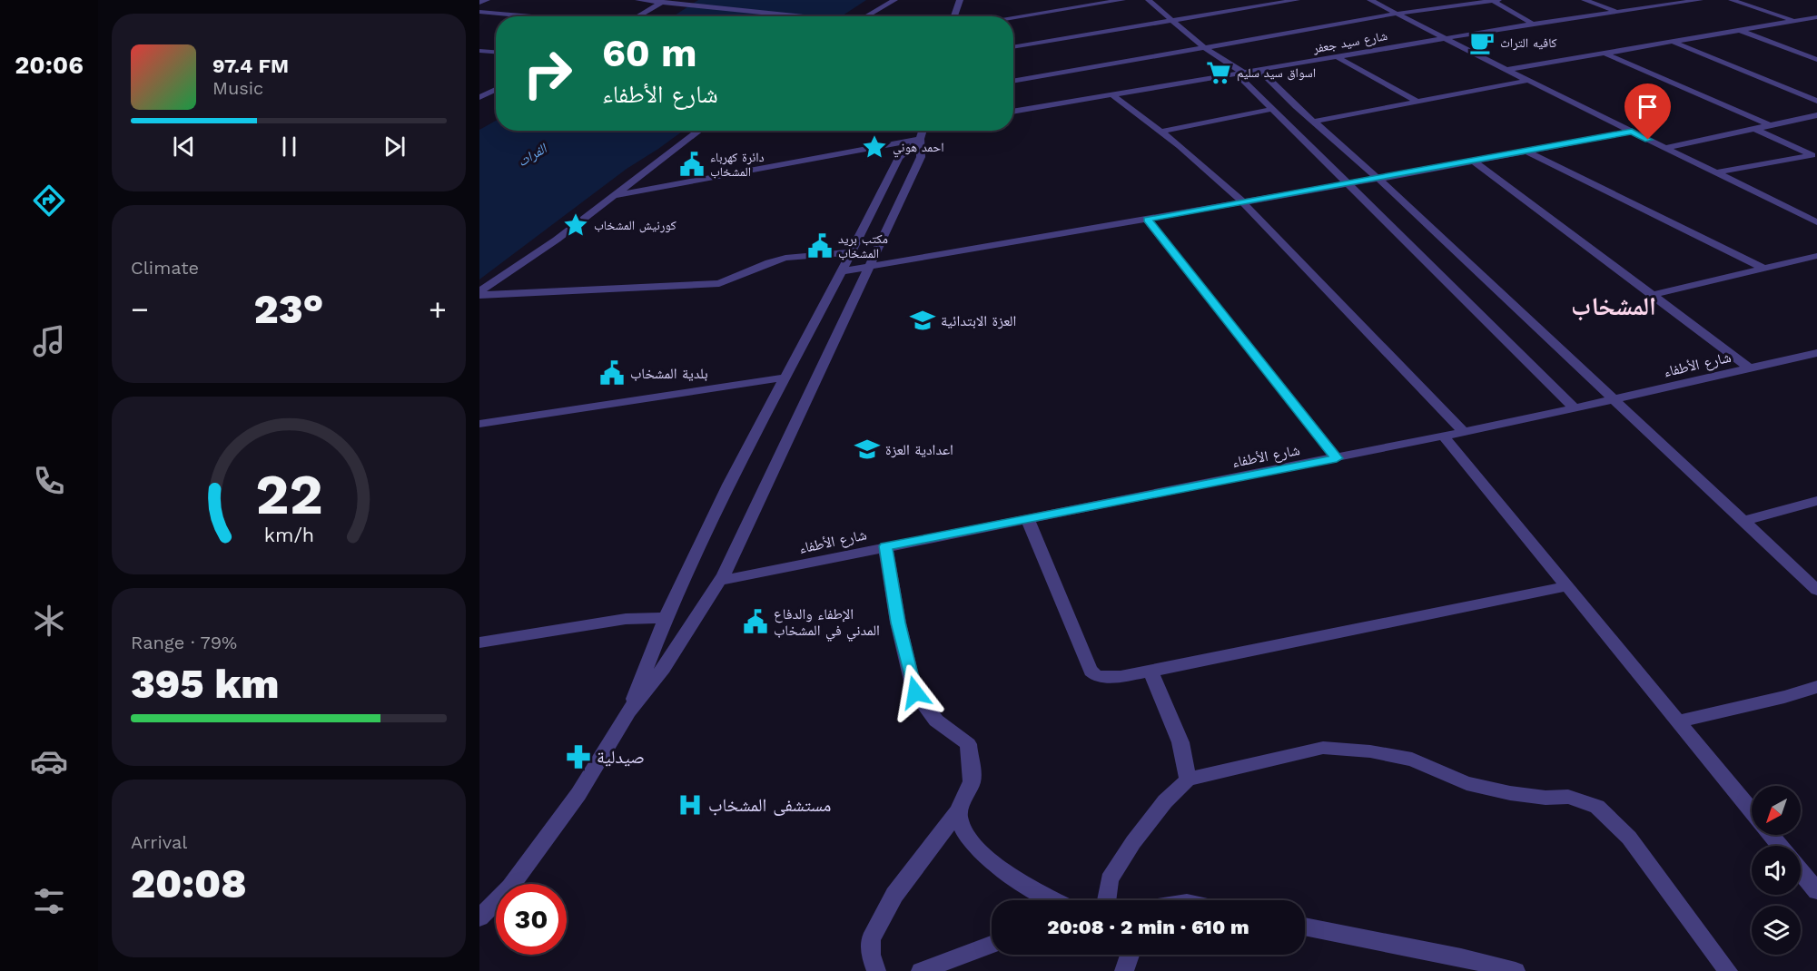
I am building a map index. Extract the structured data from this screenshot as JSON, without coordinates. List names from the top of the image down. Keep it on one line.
{"streets":{"street":["شارع سيد جعفر","شارع الأطفاء"]},"districts":["المشخاب"],"water":["الفرات"],"places":{"cafe":["كافيه التراث"],"supermarket":["اسواق سيد سليم"],"place":["احمد هوني","كورنيش المشخاب"],"public building":["دائرة كهرباء المشخاب","مكتب بريد المشخاب","بلدية المشخاب","الإطفاء والدفاع المدني في المشخاب"],"school or university":["العزة الابتدائية","اعدادية العزة"],"pharmacy":["صيدلية"],"hospital":["مستشفى المشخاب"]},"north":"bottom left","page":{"tabs":"20:06","turn":["60 m","شارع الأطفاء"],"song":["97.4 FM","Music"],"tile":["Climate",["Range · 79%","395 km"],["Arrival","20:08"]],"heat":["−","23°","+"],"limit":"30","trip":"20:08 · 2 min · 610 m","gauge":["22","km/h"]}}
